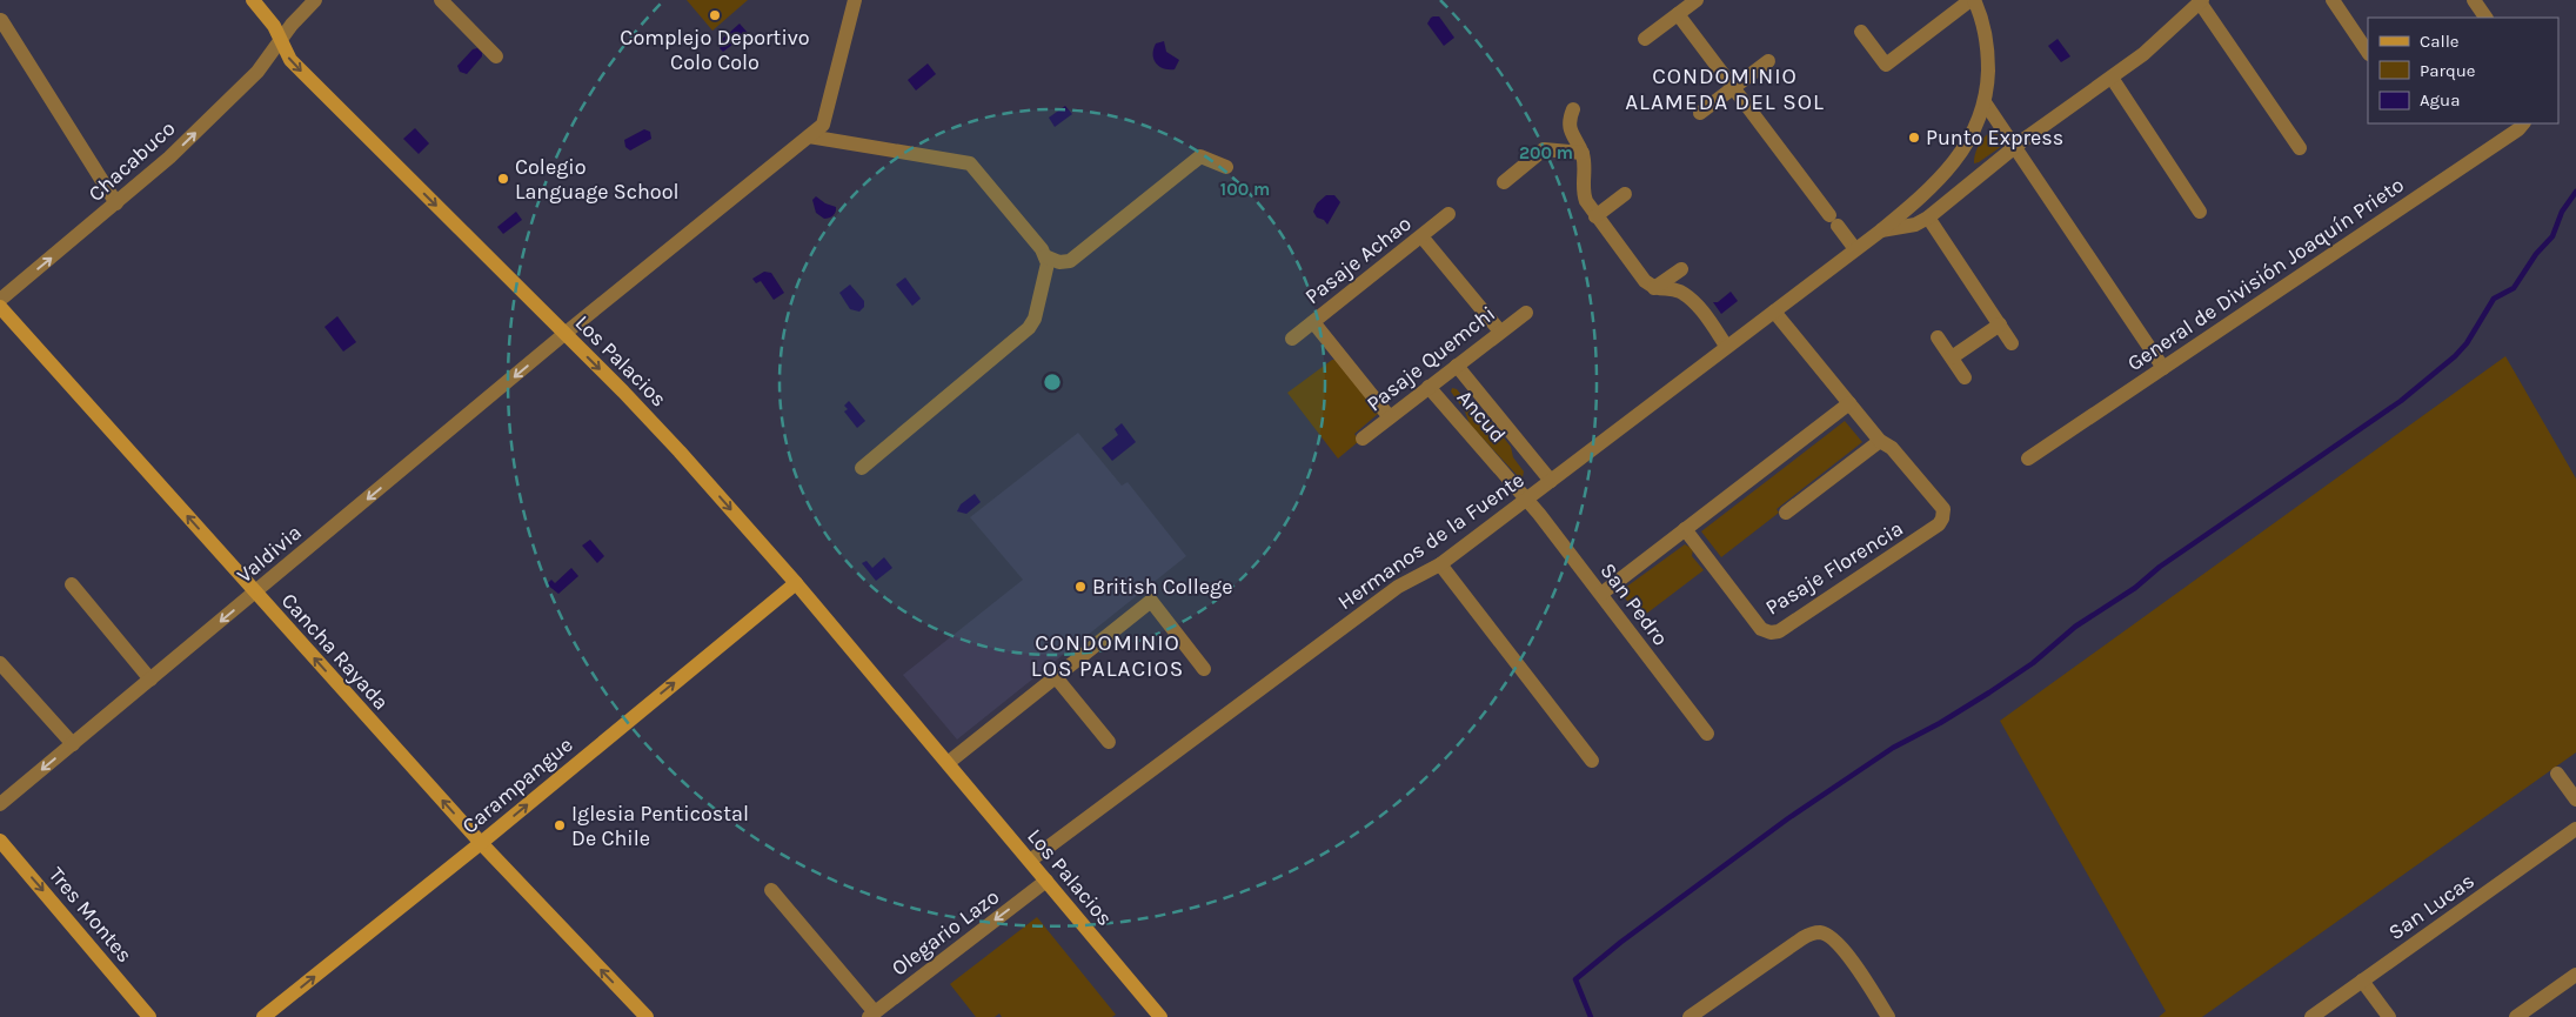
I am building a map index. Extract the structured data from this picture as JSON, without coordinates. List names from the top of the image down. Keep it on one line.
{"streets":{"main road":["Los Palacios","Cancha Rayada","Carampangue","Tres Montes"],"street":["Chacabuco","Pasaje Achao","General de División Joaquín Prieto","Pasaje Quemchi","Ancud","Hermanos de la Fuente","Valdivia","Pasaje Florencia","San Pedro","San Lucas","Olegario Lazo"]},"crossings":[["Chacabuco","Los Palacios"],["Pasaje Quemchi","Ancud"],["Los Palacios","Hermanos de la Fuente"],["Los Palacios","Valdivia"],["Los Palacios","Carampangue"],["Los Palacios","Olegario Lazo"],["Ancud","Hermanos de la Fuente"],["Ancud","San Pedro"],["Hermanos de la Fuente","Pasaje Florencia"],["Hermanos de la Fuente","San Pedro"],["Valdivia","Cancha Rayada"],["Cancha Rayada","Carampangue"]],"one_way":["Chacabuco","Los Palacios","Valdivia","Cancha Rayada","Carampangue","Tres Montes","Olegario Lazo"],"districts":["CONDOMINIO ALAMEDA DEL SOL","CONDOMINIO LOS PALACIOS"],"places":["Complejo Deportivo Colo Colo","Punto Express","Colegio Language School","British College","Iglesia Penticostal De Chile"],"legend":["Calle","Parque","Agua"],"rings":["200 m","100 m"]}
